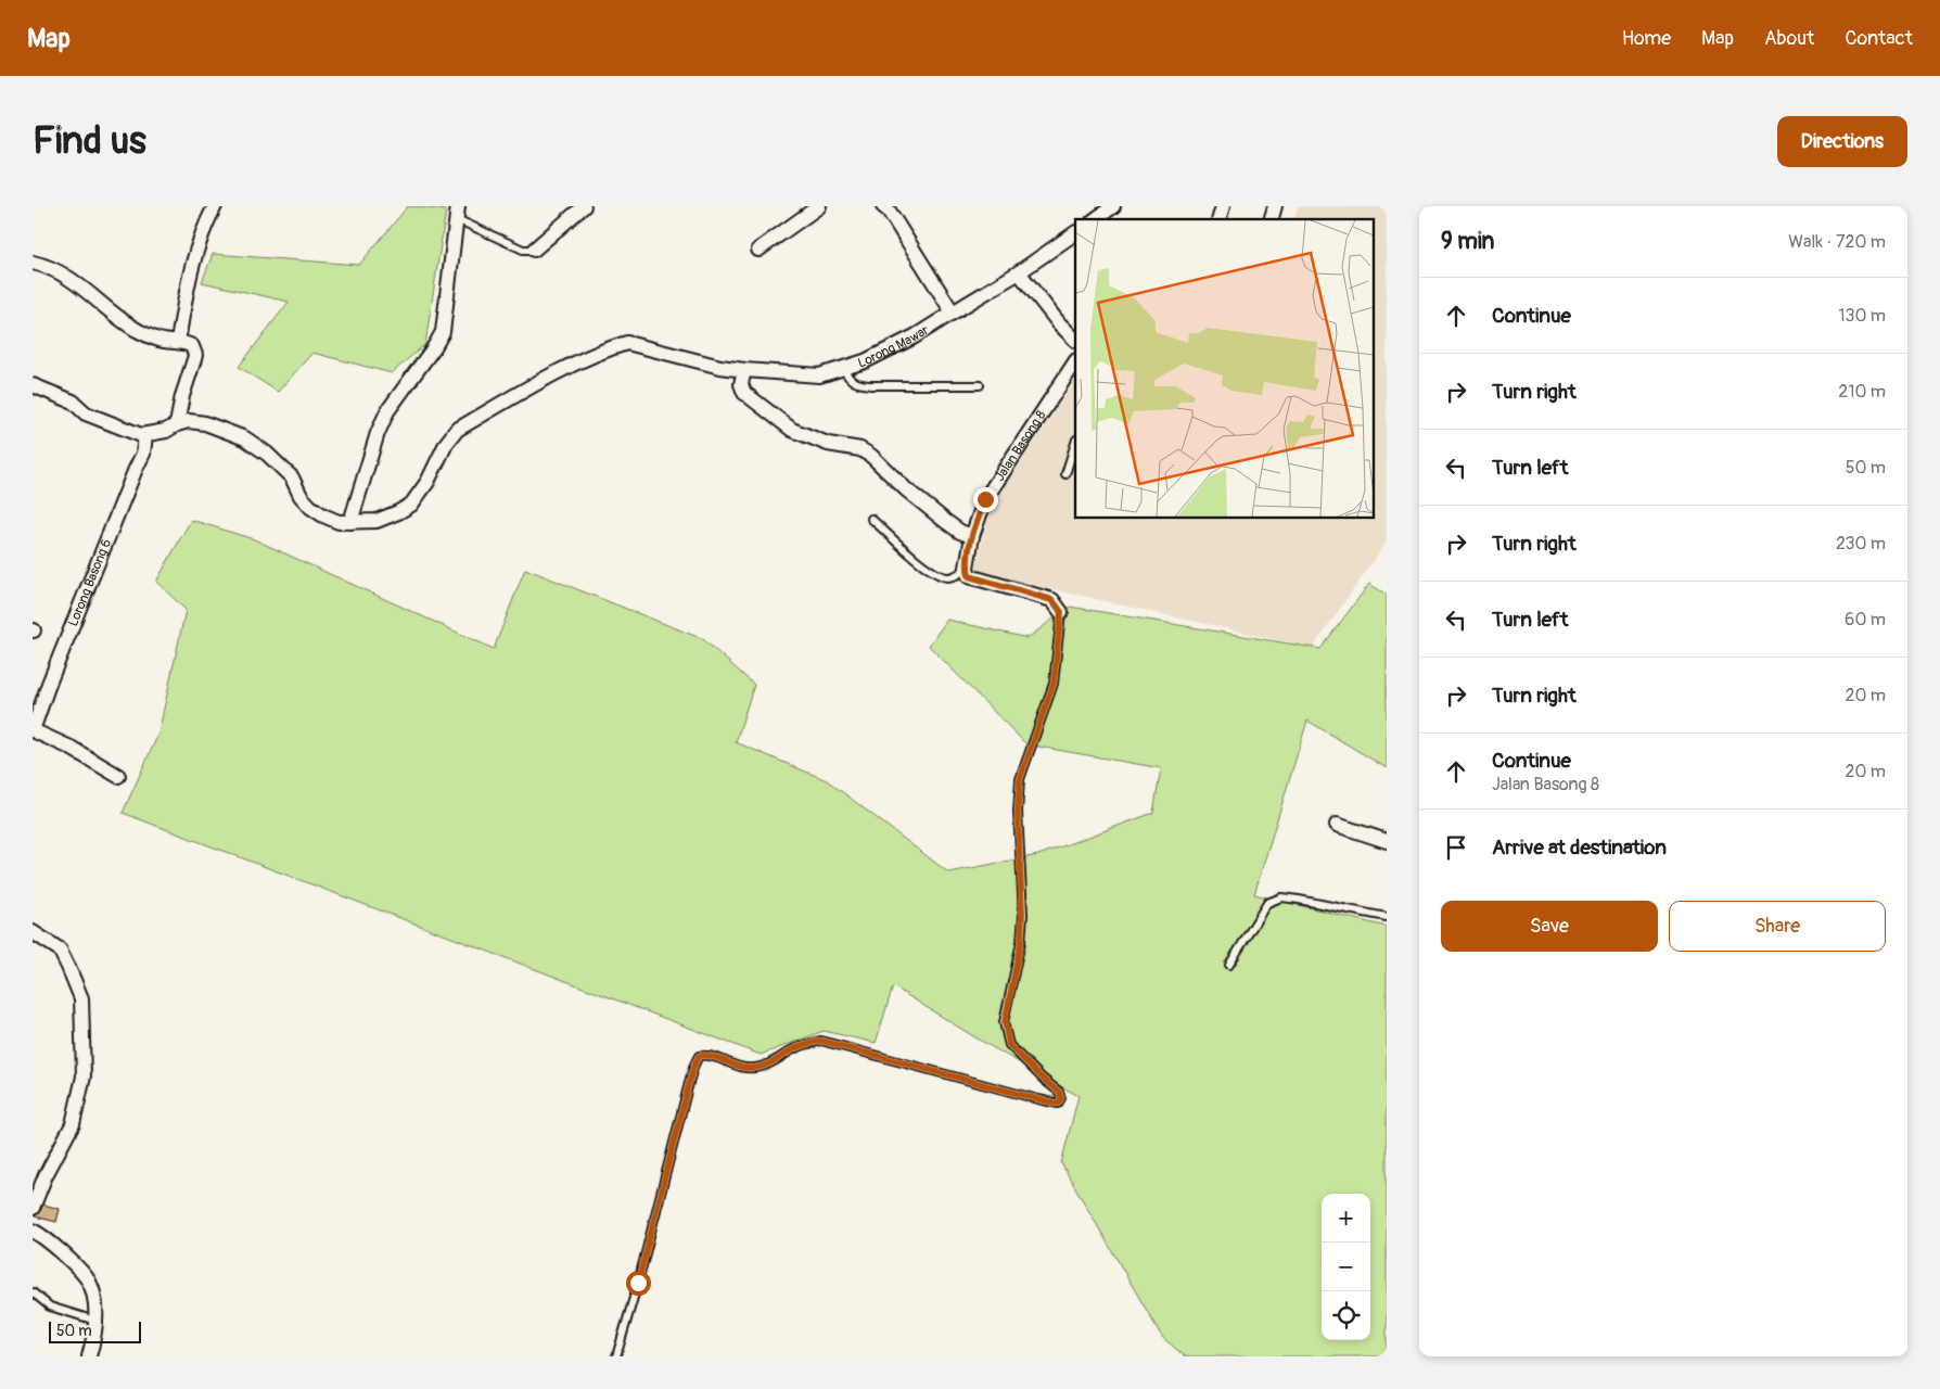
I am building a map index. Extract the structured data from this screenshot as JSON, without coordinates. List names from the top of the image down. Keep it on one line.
{"streets":{"street":["Lorong Mawar","Jalan Basong 8","Lorong Basong 6"]},"crossings":[["Lorong Mawar","Lorong Basong 6"]],"scale_bar":"50 m","page":{"header":"Map","nav":["Home","Map","About","Contact"],"buttons":["Directions",["Save","Share"]],"title":"Find us","heading":["9 min","Walk · 720 m"],"list":[["Continue","130 m"],["Turn right","210 m"],["Turn left","50 m"],["Turn right","230 m"],["Turn left","60 m"],["Turn right","20 m"],["Continue","Jalan Basong 8","20 m"],"Arrive at destination"],"map_buttons":["+","−"],"scale":"50 m"}}
